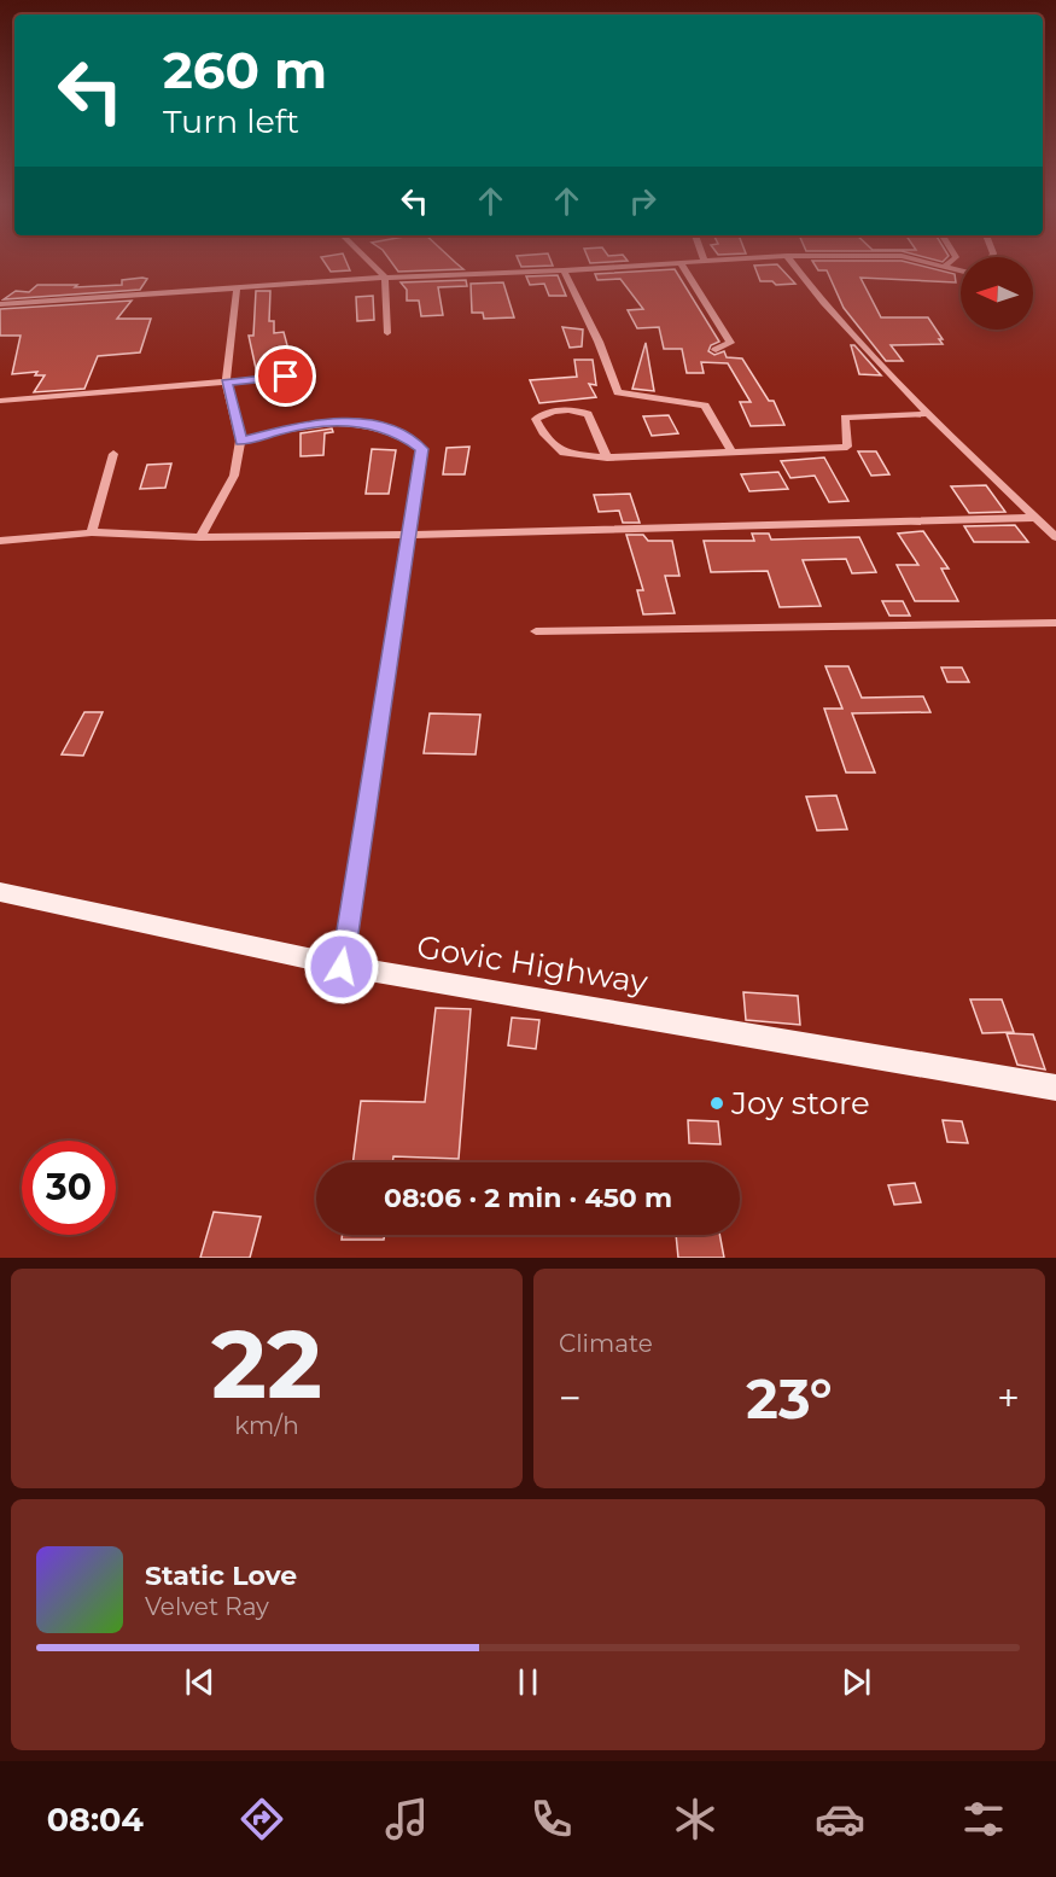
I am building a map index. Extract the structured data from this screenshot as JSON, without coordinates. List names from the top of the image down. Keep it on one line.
{"streets":{"main road":["Govic Highway"]},"places":["Joy store"],"north":"left","page":{"turn":["260 m","Turn left"],"limit":"30","trip":"08:06 · 2 min · 450 m","tile":[["22","km/h"],"Climate"],"heat":["−","23°","+"],"song":["Static Love","Velvet Ray"],"tabs":"08:04"}}
